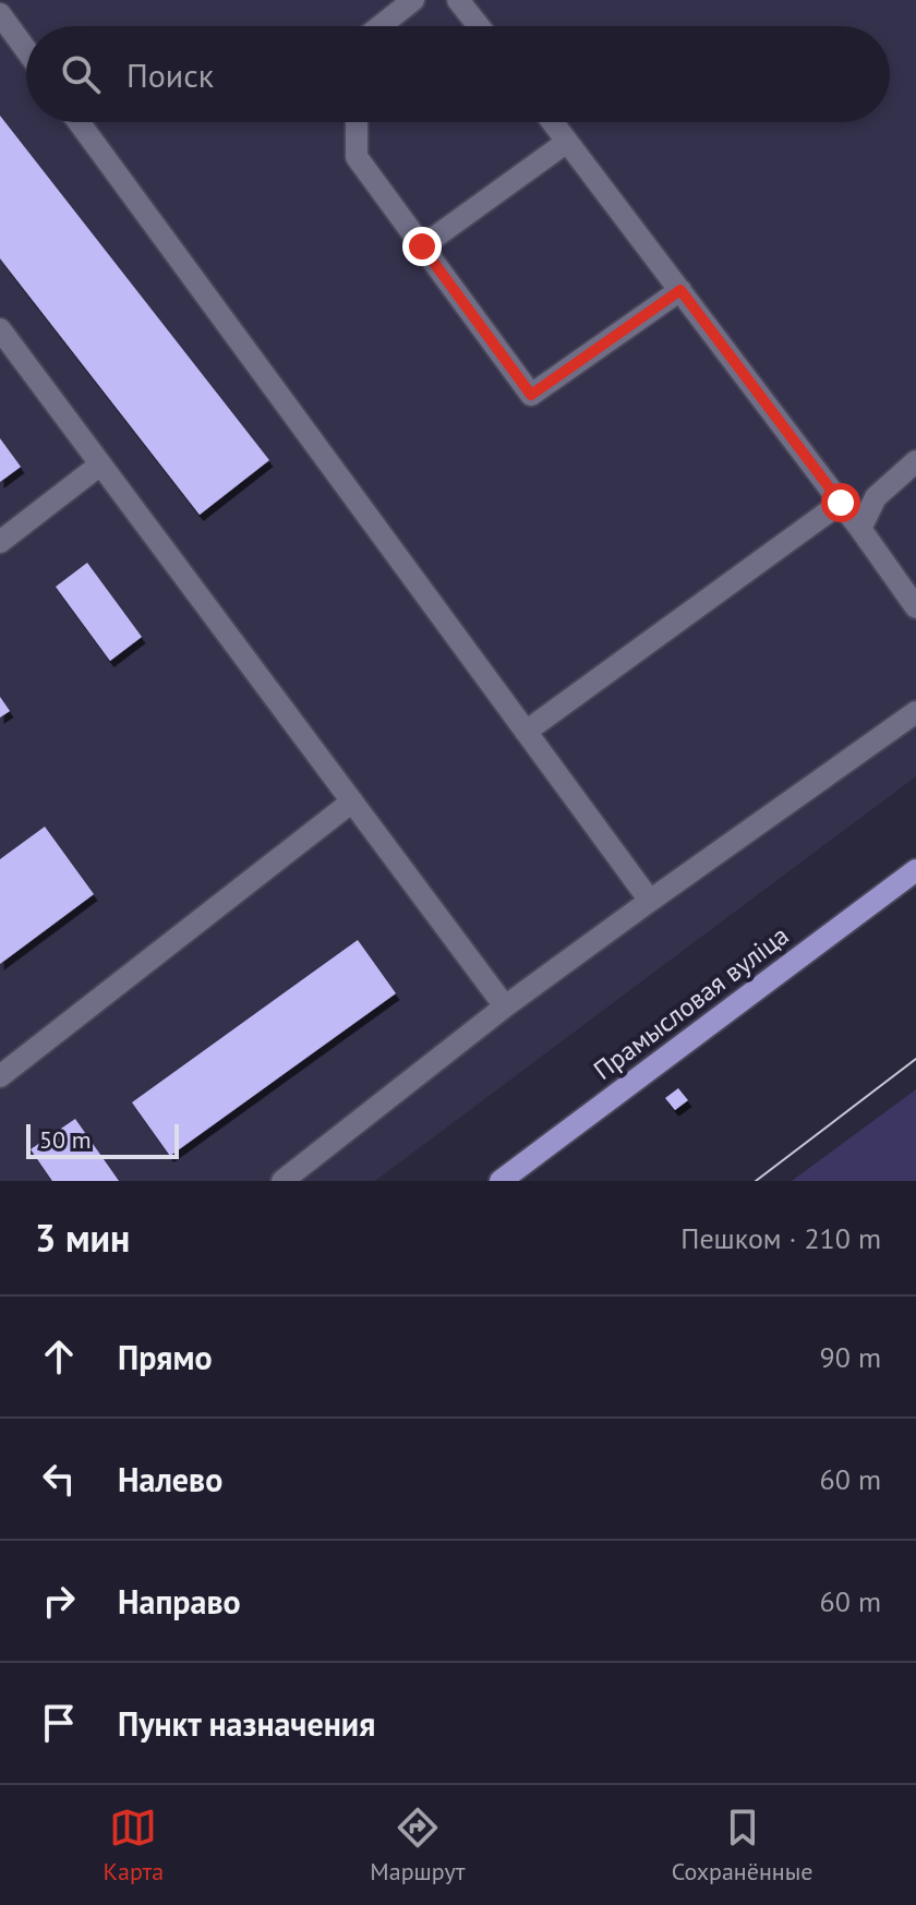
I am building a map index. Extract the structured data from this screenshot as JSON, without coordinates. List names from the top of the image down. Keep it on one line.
{"streets":{"main road":["Прамысловая вуліца"]},"scale_bar":"50 m","page":{"search":"Поиск","scale":"50 m","heading":["3 мин","Пешком · 210 m"],"list":[["Прямо","90 m"],["Налево","60 m"],["Направо","60 m"],"Пункт назначения"],"nav":["Карта","Маршрут","Сохранённые"]}}
